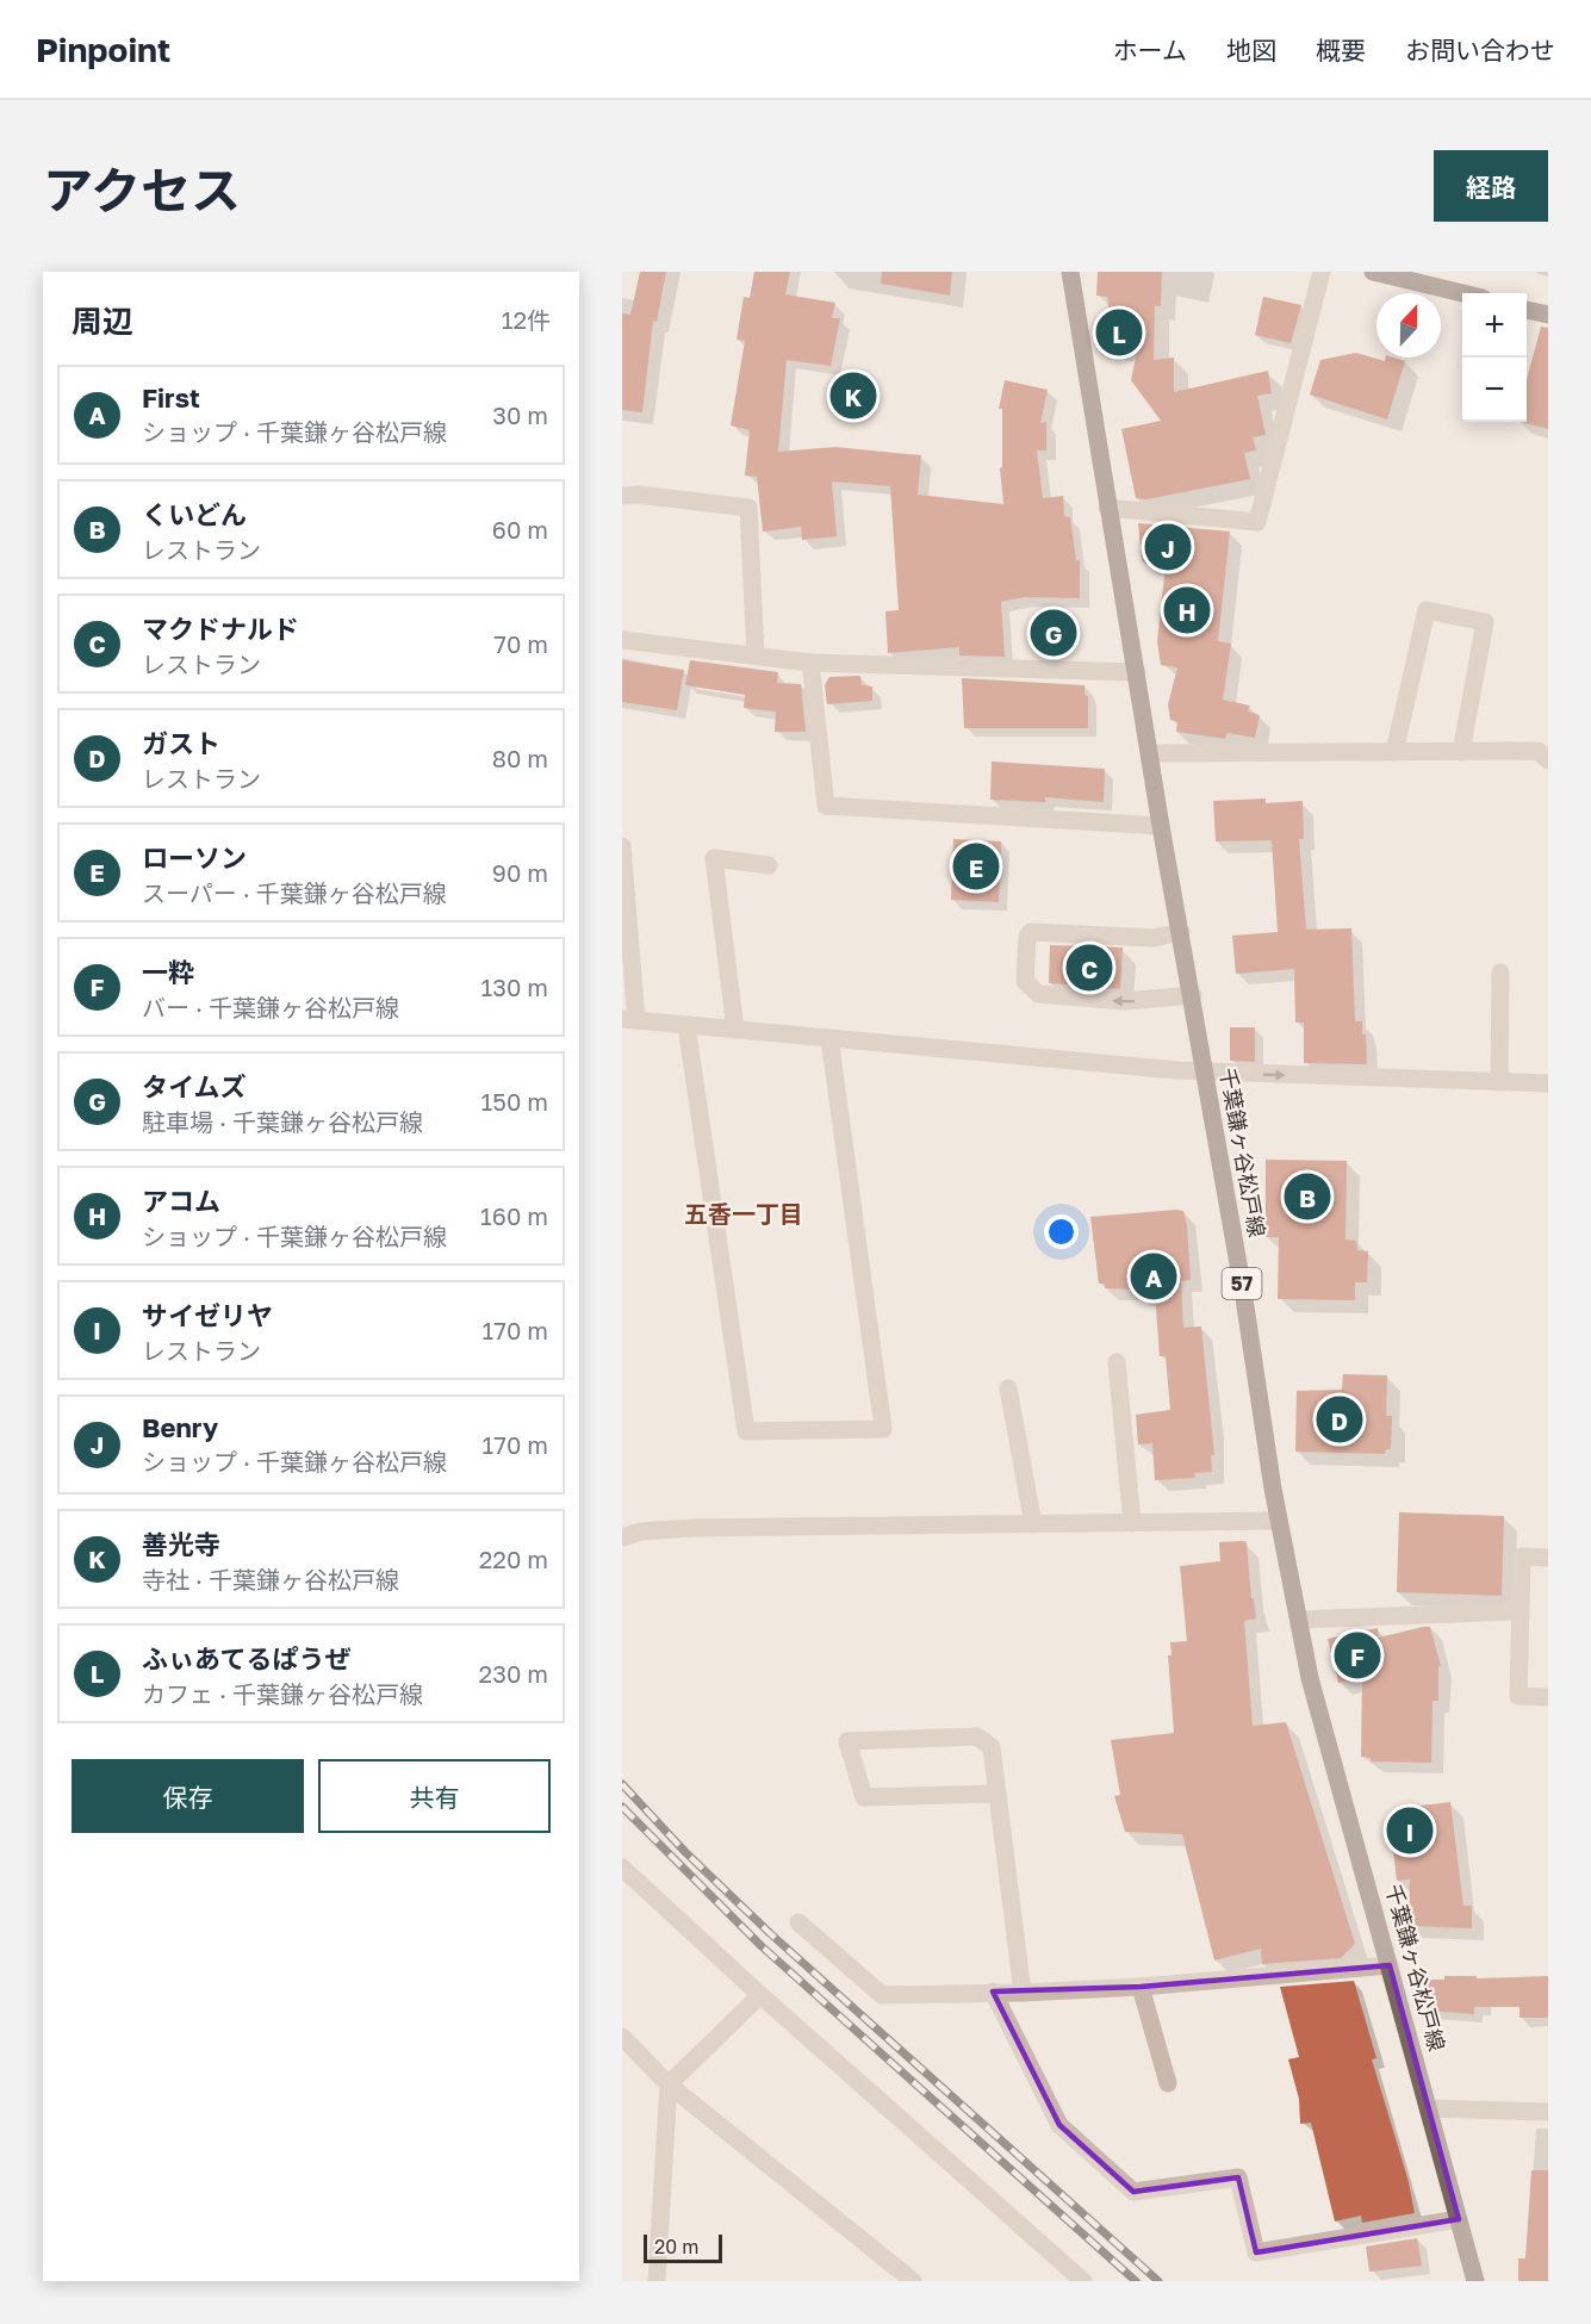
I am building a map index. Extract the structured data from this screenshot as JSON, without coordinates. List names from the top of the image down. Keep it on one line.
{"streets":{"main road":["千葉鎌ヶ谷松戸線","57"]},"districts":["五香一丁目"],"scale_bar":"20 m","north":"top","page":{"header":"Pinpoint","nav":["ホーム","地図","概要","お問い合わせ"],"title":"アクセス","buttons":["経路",["保存","共有"]],"heading":["周辺","12件"],"map_buttons":["+","−"],"pins":["L","K","J","H","G","E","C","B","A","D","F","I"],"list":[{"mark":"A","name":"First","note":"ショップ · 千葉鎌ヶ谷松戸線","value":"30 m"},{"mark":"B","name":"くいどん","note":"レストラン","value":"60 m"},{"mark":"C","name":"マクドナルド","note":"レストラン","value":"70 m"},{"mark":"D","name":"ガスト","note":"レストラン","value":"80 m"},{"mark":"E","name":"ローソン","note":"スーパー · 千葉鎌ヶ谷松戸線","value":"90 m"},{"mark":"F","name":"一粋","note":"バー · 千葉鎌ヶ谷松戸線","value":"130 m"},{"mark":"G","name":"タイムズ","note":"駐車場 · 千葉鎌ヶ谷松戸線","value":"150 m"},{"mark":"H","name":"アコム","note":"ショップ · 千葉鎌ヶ谷松戸線","value":"160 m"},{"mark":"I","name":"サイゼリヤ","note":"レストラン","value":"170 m"},{"mark":"J","name":"Benry","note":"ショップ · 千葉鎌ヶ谷松戸線","value":"170 m"},{"mark":"K","name":"善光寺","note":"寺社 · 千葉鎌ヶ谷松戸線","value":"220 m"},{"mark":"L","name":"ふぃあてるぱうぜ","note":"カフェ · 千葉鎌ヶ谷松戸線","value":"230 m"}],"scale":"20 m"}}
